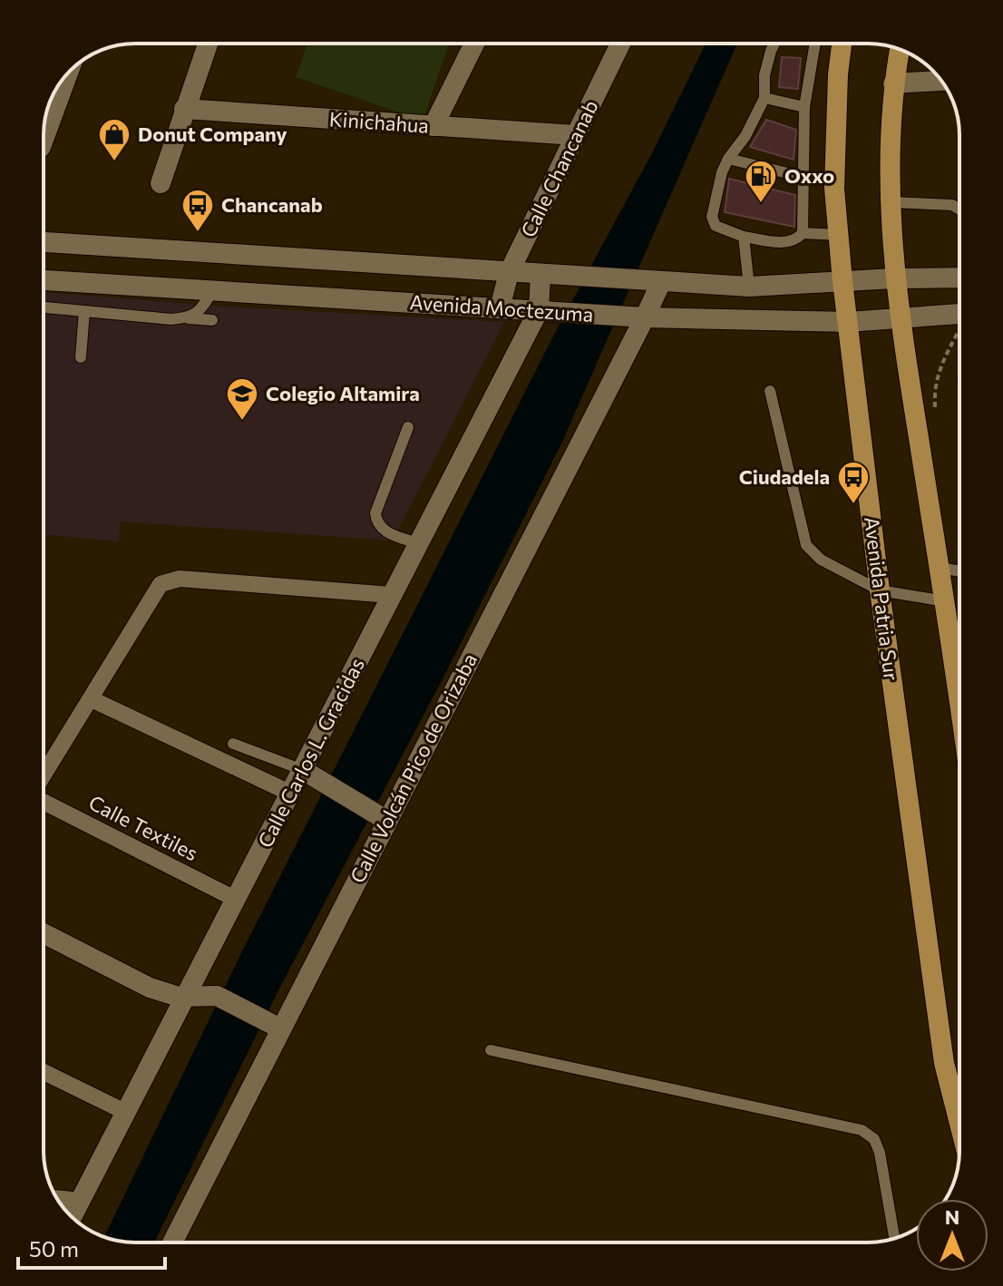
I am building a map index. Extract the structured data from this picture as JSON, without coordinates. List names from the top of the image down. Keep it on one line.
{"streets":{"main road":["Avenida Patria Sur"],"street":["Kinichahua","Calle Chancanab","Avenida Moctezuma","Calle Carlos L. Gracidas","Calle Volcán Pico de Orizaba","Calle Textiles"]},"crossings":[["Kinichahua","Calle Chancanab"],["Calle Chancanab","Avenida Moctezuma"],["Avenida Moctezuma","Avenida Patria Sur"],["Avenida Moctezuma","Calle Carlos L. Gracidas"],["Avenida Moctezuma","Calle Volcán Pico de Orizaba"],["Calle Carlos L. Gracidas","Calle Textiles"]],"places":{"shop":["Donut Company"],"fuel station":["Oxxo"],"bus stop":["Chancanab","Ciudadela"],"school or university":["Colegio Altamira"]},"scale_bar":"50 m","north":"top"}
